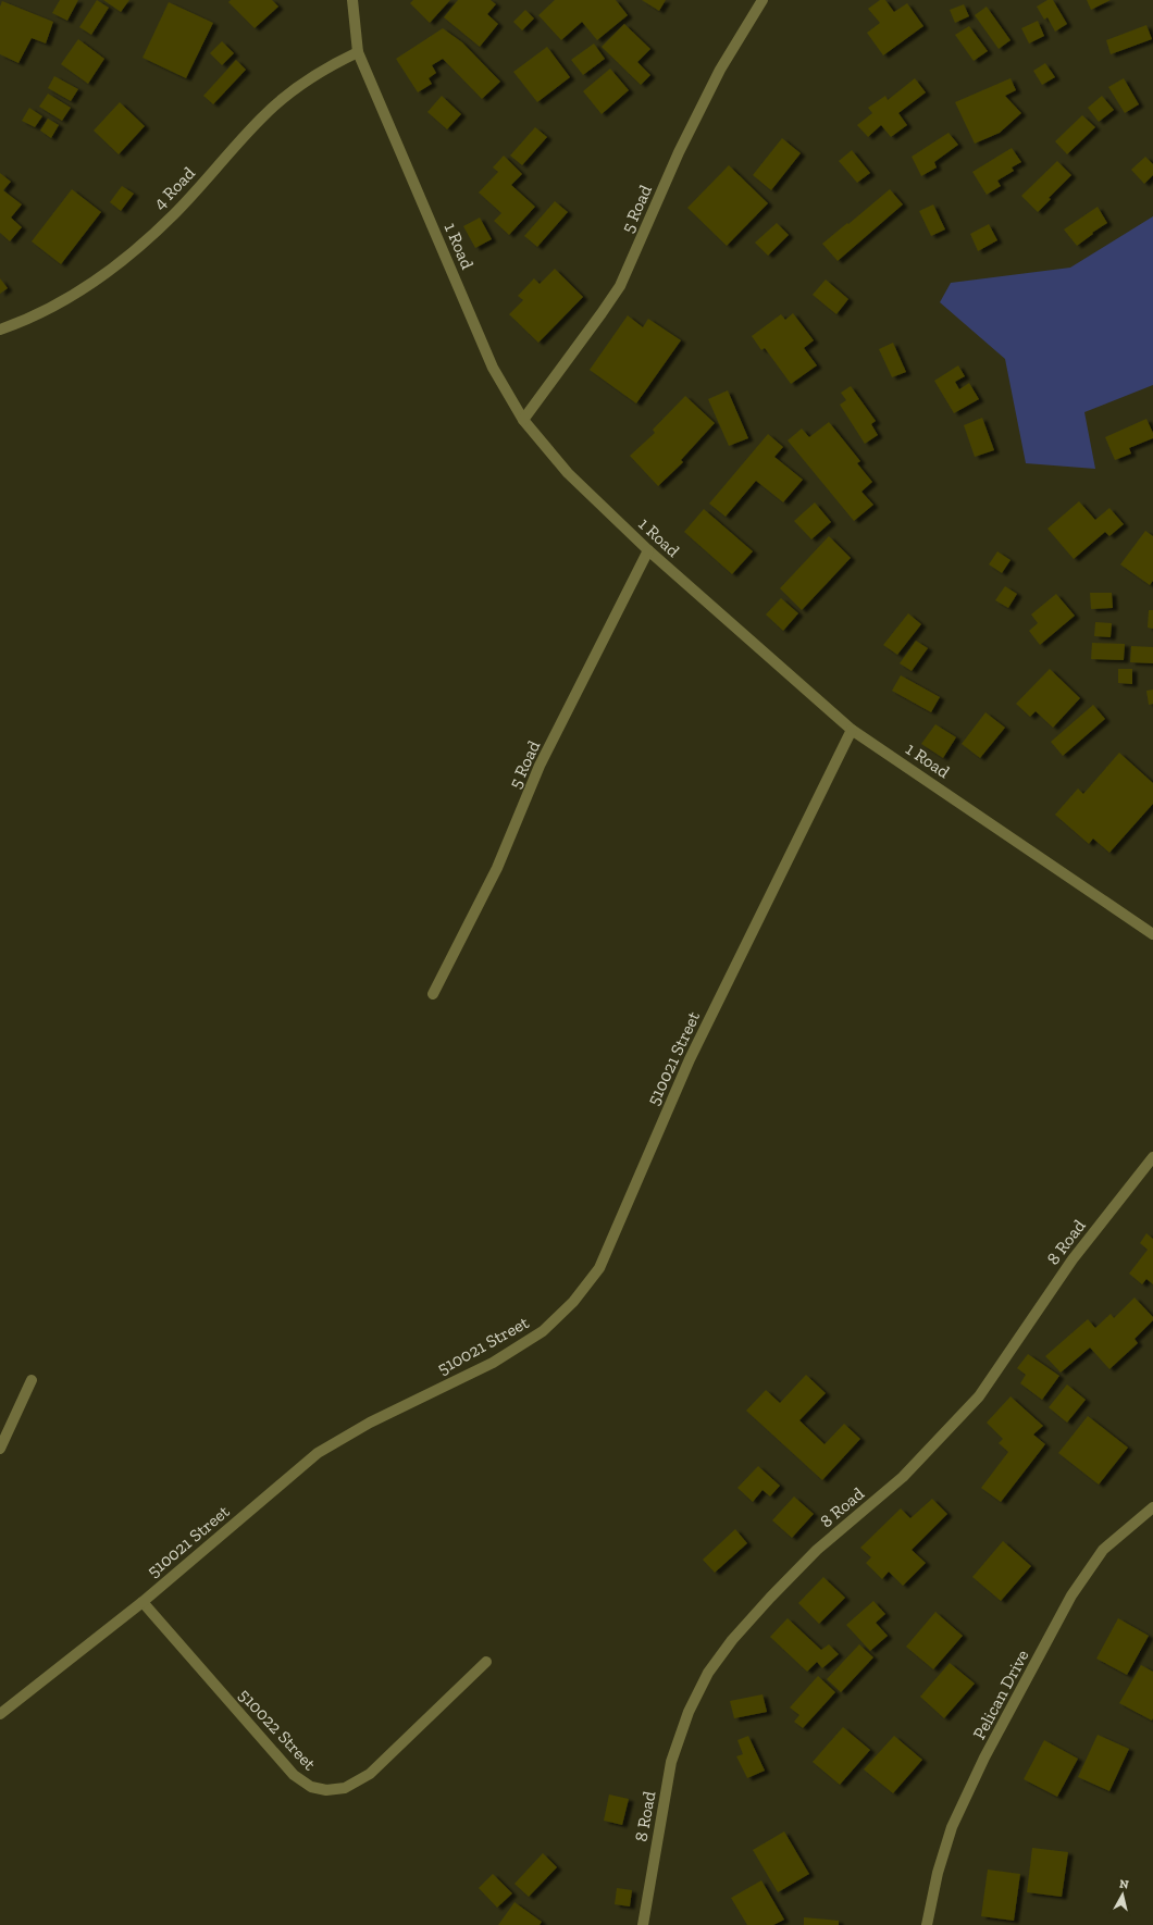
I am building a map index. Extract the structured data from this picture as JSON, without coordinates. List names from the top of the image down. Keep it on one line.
{"streets":{"street":["4 Road","5 Road","1 Road","510021 Street","8 Road","Pelican Drive","510022 Street"]},"crossings":[["4 Road","1 Road"],["5 Road","1 Road"],["1 Road","510021 Street"],["510021 Street","510022 Street"]],"north":"top"}
